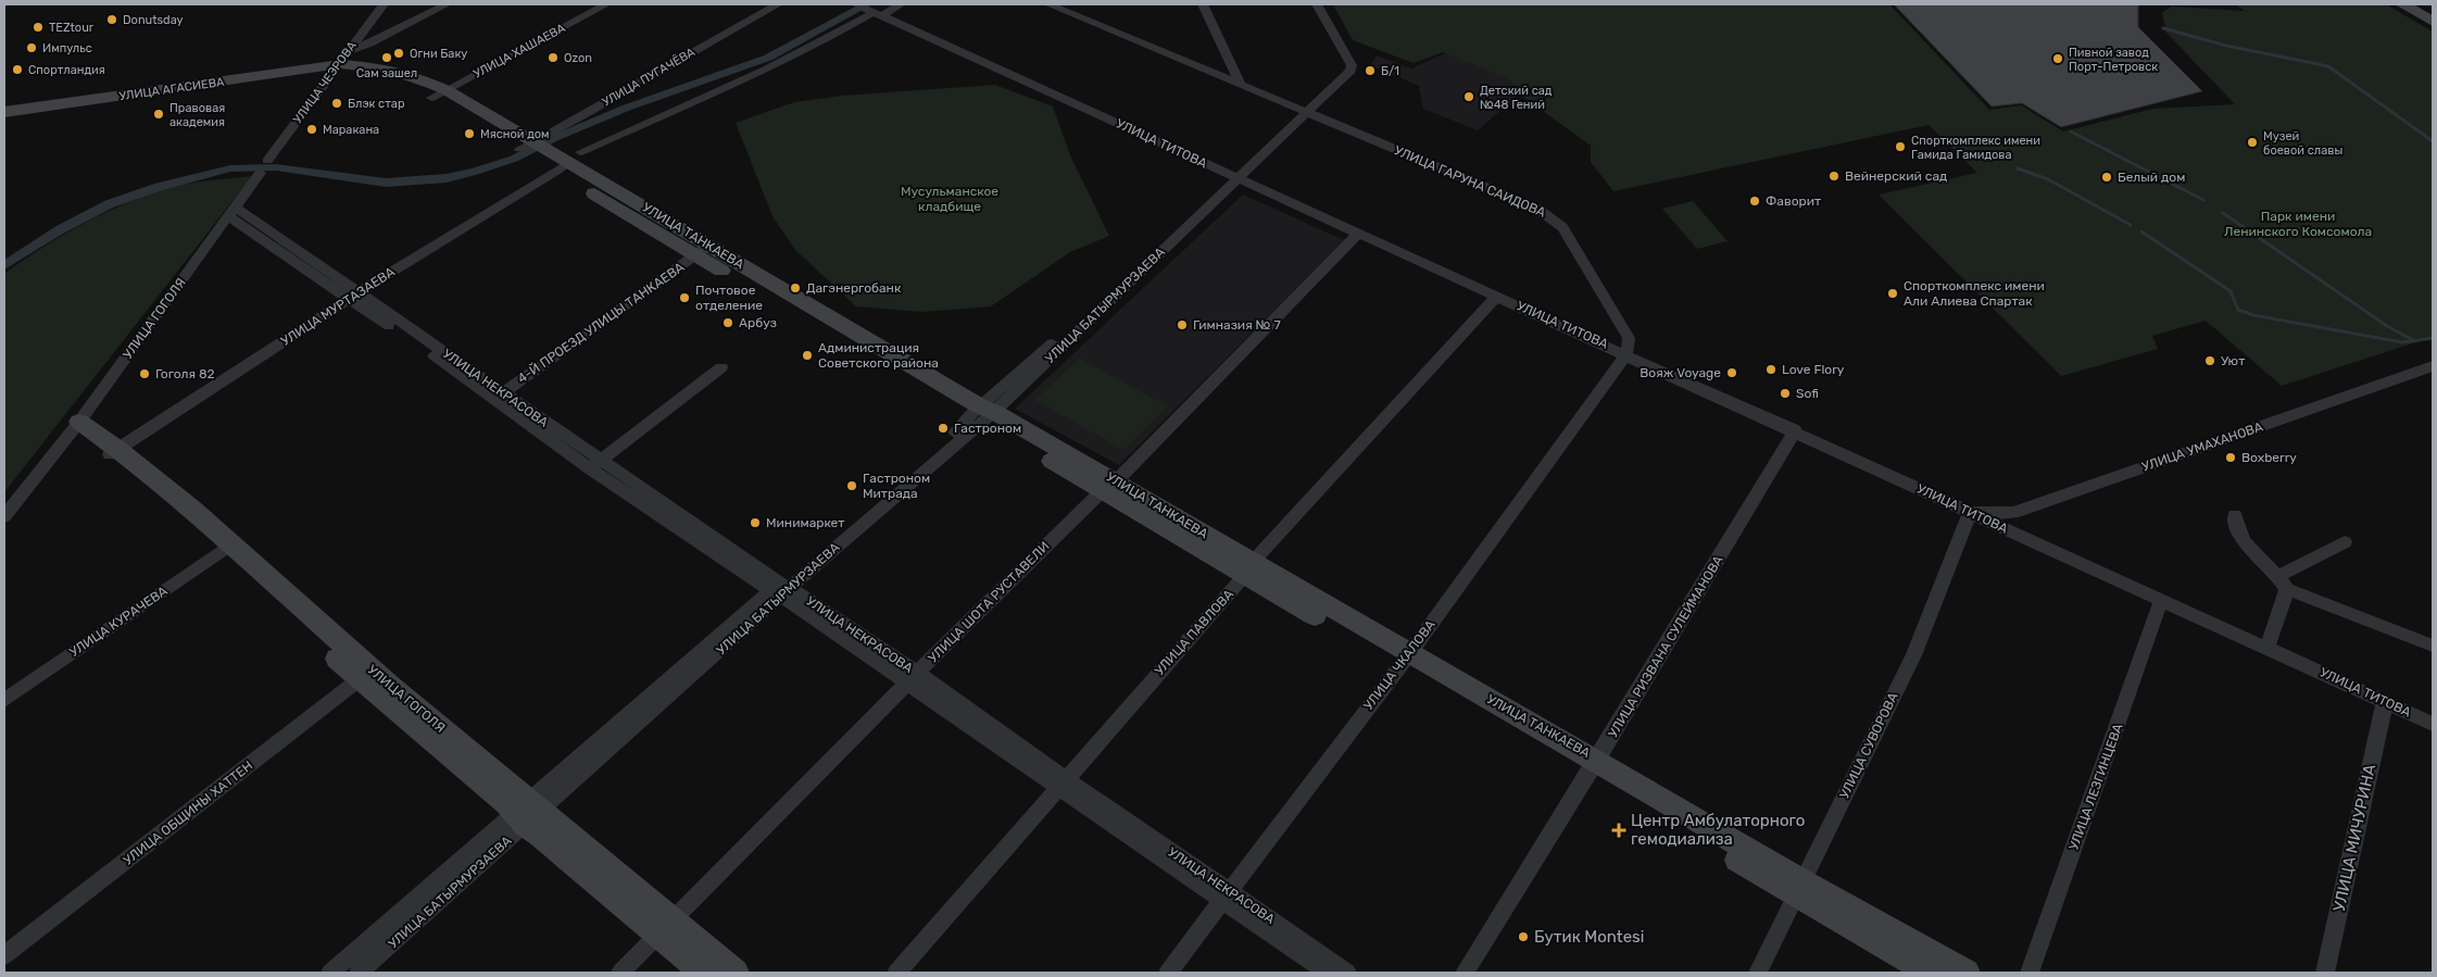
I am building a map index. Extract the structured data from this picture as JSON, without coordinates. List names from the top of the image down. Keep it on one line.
{"streets":{"main road":["УЛИЦА АГАСИЕВА","УЛИЦА ТАНКАЕВА","УЛИЦА ГОГОЛЯ"],"street":["УЛИЦА ХАШАЕВА","УЛИЦА ПУГАЧЁВА","УЛИЦА ЧЕЭРОВА","УЛИЦА ТИТОВА","УЛИЦА ГАРУНА САИДОВА","УЛИЦА БАТЫРМУРЗАЕВА","УЛИЦА МУРТАЗАЕВА","4-Й ПРОЕЗД УЛИЦЫ ТАНКАЕВА","УЛИЦА НЕКРАСОВА","УЛИЦА УМАХАНОВА","УЛИЦА ШОТА РУСТАВЕЛИ","УЛИЦА КУРАЧЕВА","УЛИЦА ПАВЛОВА","УЛИЦА РИЗВАНА СУЛЕЙМАНОВА","УЛИЦА ЧКАЛОВА","УЛИЦА СУВОРОВА","УЛИЦА ЛЕЗГИНЦЕВА","УЛИЦА ОБЩИНЫ ХАТТЕН","УЛИЦА МИЧУРИНА"]},"crossings":[["УЛИЦА ХАШАЕВА","УЛИЦА ТАНКАЕВА"],["УЛИЦА ПУГАЧЁВА","УЛИЦА ТАНКАЕВА"],["УЛИЦА ЧЕЭРОВА","УЛИЦА АГАСИЕВА"],["УЛИЦА ЧЕЭРОВА","УЛИЦА ТАНКАЕВА"],["УЛИЦА АГАСИЕВА","УЛИЦА ТАНКАЕВА"],["УЛИЦА ТИТОВА","УЛИЦА ГАРУНА САИДОВА"],["УЛИЦА ТИТОВА","УЛИЦА БАТЫРМУРЗАЕВА"],["УЛИЦА ТИТОВА","УЛИЦА МУРТАЗАЕВА"],["УЛИЦА ТИТОВА","УЛИЦА УМАХАНОВА"],["УЛИЦА ТИТОВА","УЛИЦА ШОТА РУСТАВЕЛИ"],["УЛИЦА ТИТОВА","УЛИЦА ПАВЛОВА"],["УЛИЦА ТИТОВА","УЛИЦА РИЗВАНА СУЛЕЙМАНОВА"],["УЛИЦА ТИТОВА","УЛИЦА ЧКАЛОВА"],["УЛИЦА ТИТОВА","УЛИЦА СУВОРОВА"],["УЛИЦА ТИТОВА","УЛИЦА ЛЕЗГИНЦЕВА"],["УЛИЦА ТИТОВА","УЛИЦА МИЧУРИНА"],["УЛИЦА ГАРУНА САИДОВА","УЛИЦА БАТЫРМУРЗАЕВА"],["УЛИЦА ГАРУНА САИДОВА","УЛИЦА ЧКАЛОВА"],["УЛИЦА ТАНКАЕВА","УЛИЦА БАТЫРМУРЗАЕВА"],["УЛИЦА ТАНКАЕВА","УЛИЦА МУРТАЗАЕВА"],["УЛИЦА ТАНКАЕВА","4-Й ПРОЕЗД УЛИЦЫ ТАНКАЕВА"],["УЛИЦА ТАНКАЕВА","УЛИЦА ШОТА РУСТАВЕЛИ"],["УЛИЦА ТАНКАЕВА","УЛИЦА ПАВЛОВА"],["УЛИЦА ТАНКАЕВА","УЛИЦА РИЗВАНА СУЛЕЙМАНОВА"],["УЛИЦА ТАНКАЕВА","УЛИЦА ЧКАЛОВА"],["УЛИЦА ТАНКАЕВА","УЛИЦА СУВОРОВА"],["УЛИЦА БАТЫРМУРЗАЕВА","УЛИЦА ГОГОЛЯ"],["УЛИЦА БАТЫРМУРЗАЕВА","УЛИЦА НЕКРАСОВА"],["УЛИЦА МУРТАЗАЕВА","УЛИЦА ГОГОЛЯ"],["УЛИЦА МУРТАЗАЕВА","УЛИЦА НЕКРАСОВА"],["УЛИЦА ГОГОЛЯ","УЛИЦА НЕКРАСОВА"],["УЛИЦА ГОГОЛЯ","УЛИЦА ШОТА РУСТАВЕЛИ"],["УЛИЦА ГОГОЛЯ","УЛИЦА КУРАЧЕВА"],["УЛИЦА ГОГОЛЯ","УЛИЦА ОБЩИНЫ ХАТТЕН"],["4-Й ПРОЕЗД УЛИЦЫ ТАНКАЕВА","УЛИЦА НЕКРАСОВА"],["УЛИЦА НЕКРАСОВА","УЛИЦА ШОТА РУСТАВЕЛИ"],["УЛИЦА НЕКРАСОВА","УЛИЦА ПАВЛОВА"],["УЛИЦА НЕКРАСОВА","УЛИЦА ЧКАЛОВА"],["УЛИЦА УМАХАНОВА","УЛИЦА СУВОРОВА"]],"parks":["Мусульманское кладбище","Парк имени Ленинского Комсомола"],"places":{"other":["Donutsday","TEZtour","Импульс","Огни Баку","Сам зашел","Ozon","Пивной завод Порт-Петровск","Спортландия","Б/1","Детский сад №48 Гений","Блэк стар","Правовая академия","Маракана","Мясной дом","Музей боевой славы","Спорткомплекс имени Гамида Гамидова","Вейнерский сад","Белый дом","Фаворит","Дагэнергобанк","Спорткомплекс имени Али Алиева Спартак","Почтовое отделение","Арбуз","Гимназия № 7","Администрация Советского района","Уют","Love Flory","Вояж Voyage","Гоголя 82","Sofi","Гастроном","Boxberry","Гастроном Митрада","Минимаркет","Бутик Montesi"],"health":["Центр Амбулаторного гемодиализа"]}}
